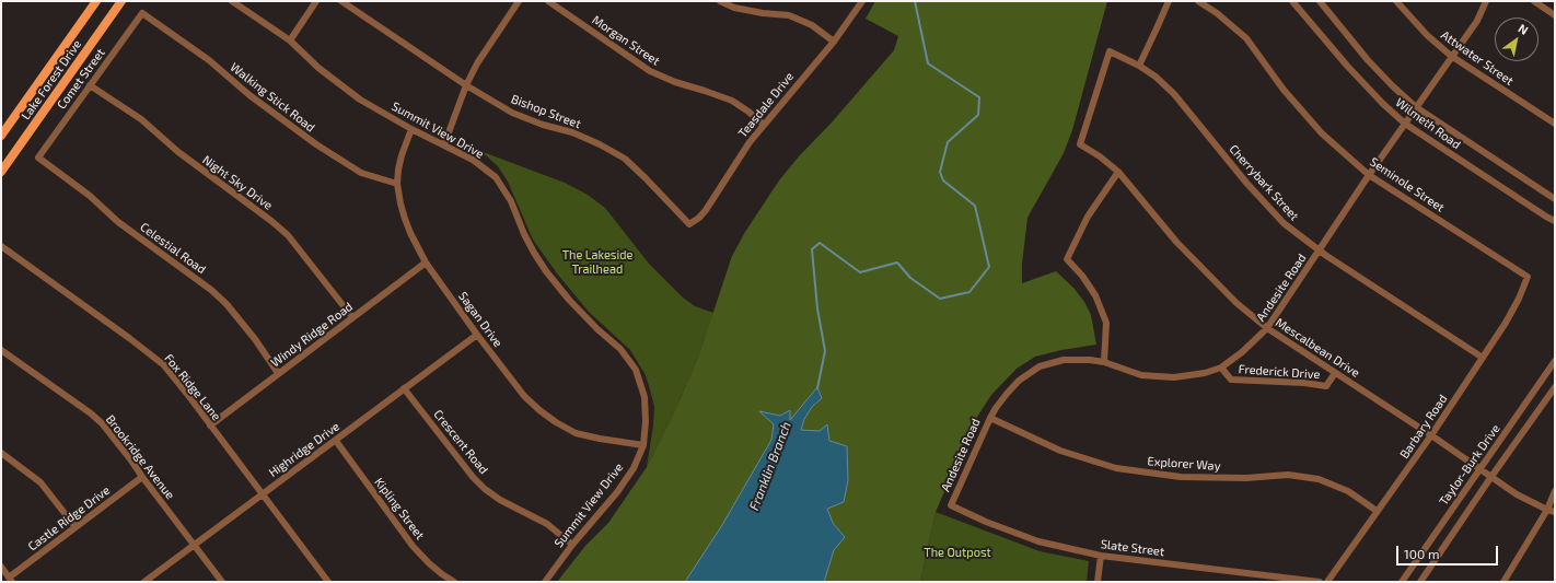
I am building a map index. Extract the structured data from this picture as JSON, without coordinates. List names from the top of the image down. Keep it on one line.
{"streets":{"main road":["Lake Forest Drive"],"street":["Morgan Street","Attwater Street","Comet Street","Walking Stick Road","Teasdale Drive","Bishop Street","Wilmeth Road","Summit View Drive","Night Sky Drive","Cherrybark Street","Seminole Street","Celestial Road","Andesite Road","Sagan Drive","Windy Ridge Road","Mescalbean Drive","Frederick Drive","Fox Ridge Lane","Barbary Road","Crescent Road","Highridge Drive","Brookridge Avenue","Explorer Way","Taylor-Burk Drive","Kipling Street","Castle Ridge Drive","Slate Street"]},"crossings":[["Morgan Street","Teasdale Drive"],["Attwater Street","Andesite Road"],["Comet Street","Walking Stick Road"],["Comet Street","Night Sky Drive"],["Comet Street","Celestial Road"],["Walking Stick Road","Sagan Drive"],["Teasdale Drive","Bishop Street"],["Wilmeth Road","Andesite Road"],["Summit View Drive","Sagan Drive"],["Summit View Drive","Crescent Road"],["Night Sky Drive","Windy Ridge Road"],["Cherrybark Street","Andesite Road"],["Cherrybark Street","Mescalbean Drive"],["Cherrybark Street","Barbary Road"],["Seminole Street","Andesite Road"],["Seminole Street","Barbary Road"],["Celestial Road","Windy Ridge Road"],["Andesite Road","Mescalbean Drive"],["Andesite Road","Frederick Drive"],["Andesite Road","Explorer Way"],["Andesite Road","Slate Street"],["Sagan Drive","Windy Ridge Road"],["Sagan Drive","Highridge Drive"],["Windy Ridge Road","Fox Ridge Lane"],["Mescalbean Drive","Frederick Drive"],["Mescalbean Drive","Barbary Road"],["Mescalbean Drive","Taylor-Burk Drive"],["Fox Ridge Lane","Highridge Drive"],["Barbary Road","Explorer Way"],["Crescent Road","Highridge Drive"],["Highridge Drive","Brookridge Avenue"],["Highridge Drive","Kipling Street"],["Brookridge Avenue","Castle Ridge Drive"]],"water":["Franklin Branch"],"parks":["The Lakeside Trailhead","The Outpost"],"scale_bar":"100 m","north":"top right"}
